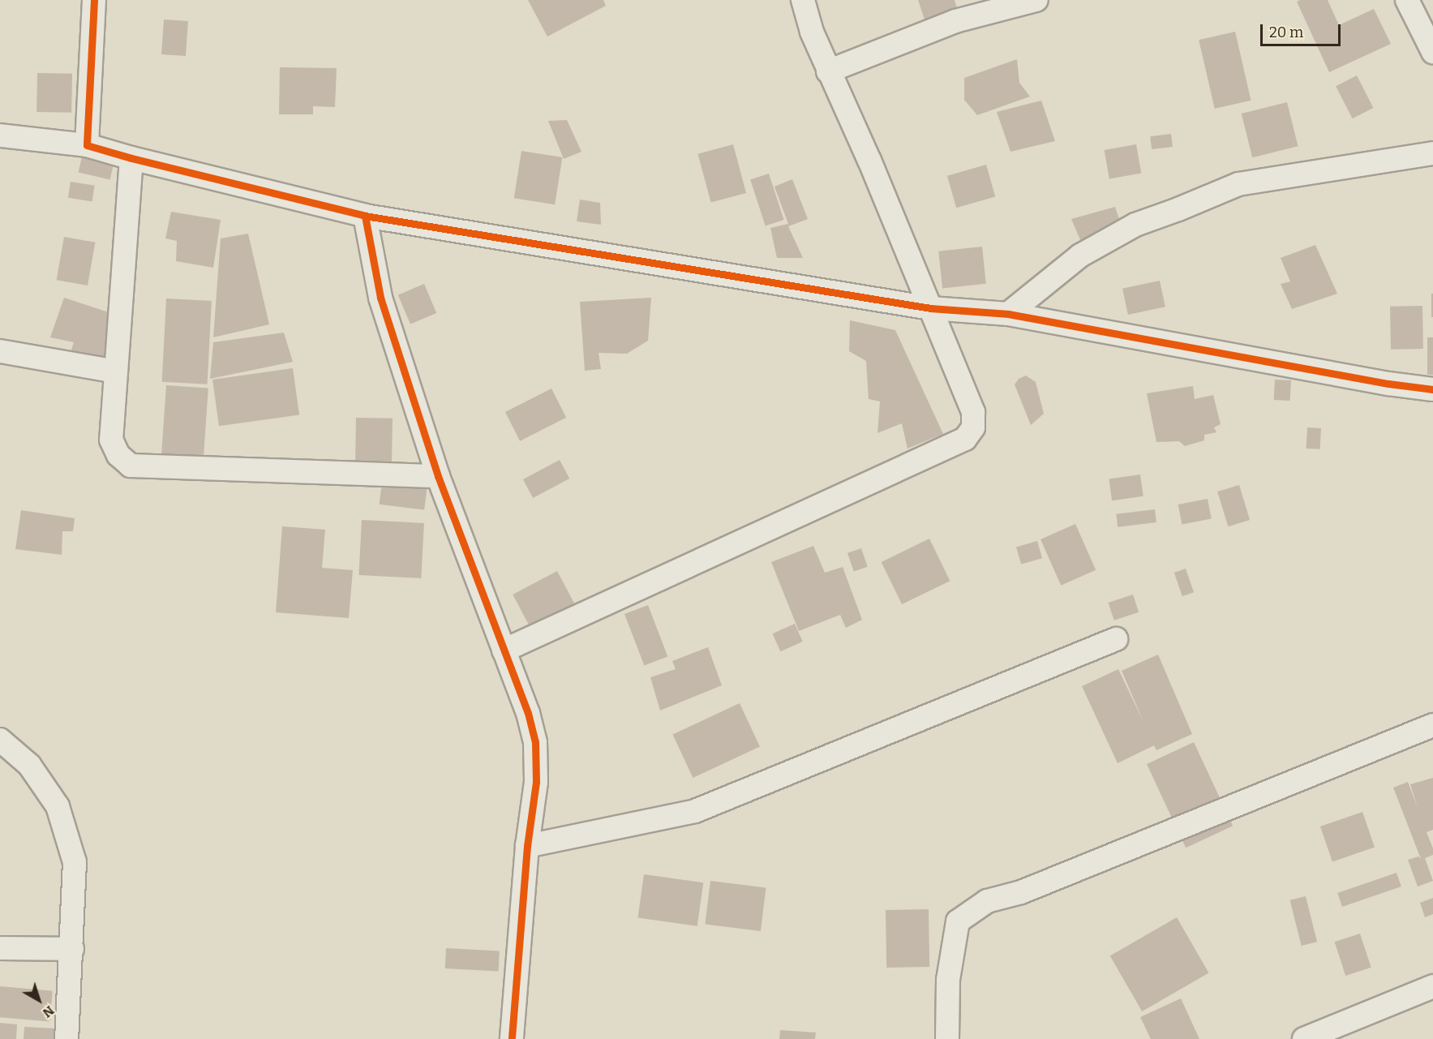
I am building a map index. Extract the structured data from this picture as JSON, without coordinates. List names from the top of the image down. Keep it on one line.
{"scale_bar":"20 m","north":"bottom right"}
